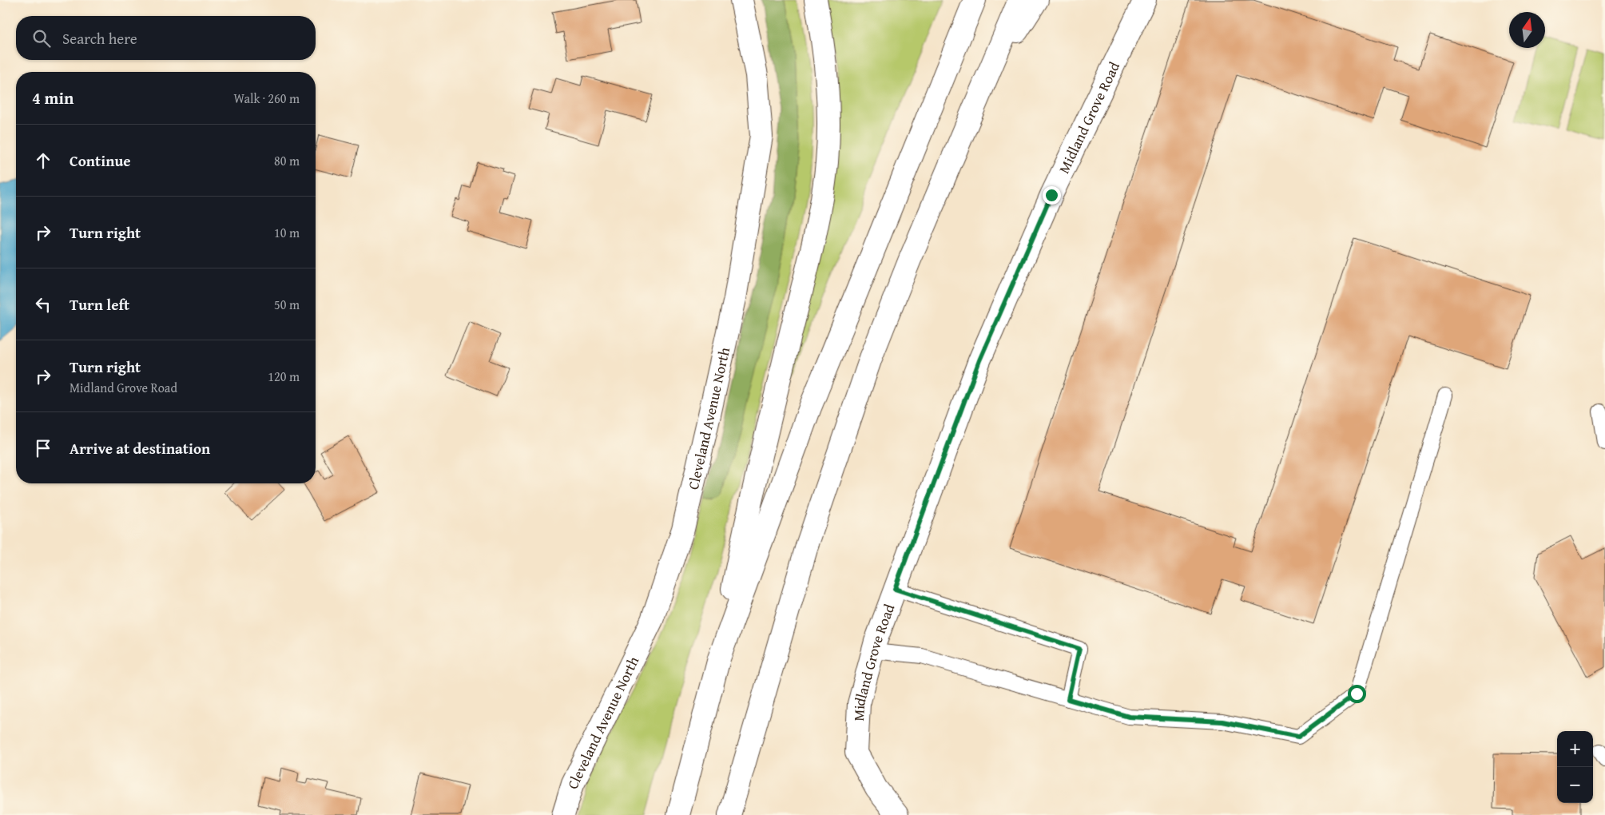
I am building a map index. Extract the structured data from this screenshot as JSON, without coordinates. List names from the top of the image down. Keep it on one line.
{"streets":{"main road":["Midland Grove Road","Cleveland Avenue North"]},"north":"top","page":{"search":"Search here","heading":["4 min","Walk · 260 m"],"list":[["Continue","80 m"],["Turn right","10 m"],["Turn left","50 m"],["Turn right","Midland Grove Road","120 m"],"Arrive at destination"],"map_buttons":["+","−"]}}
